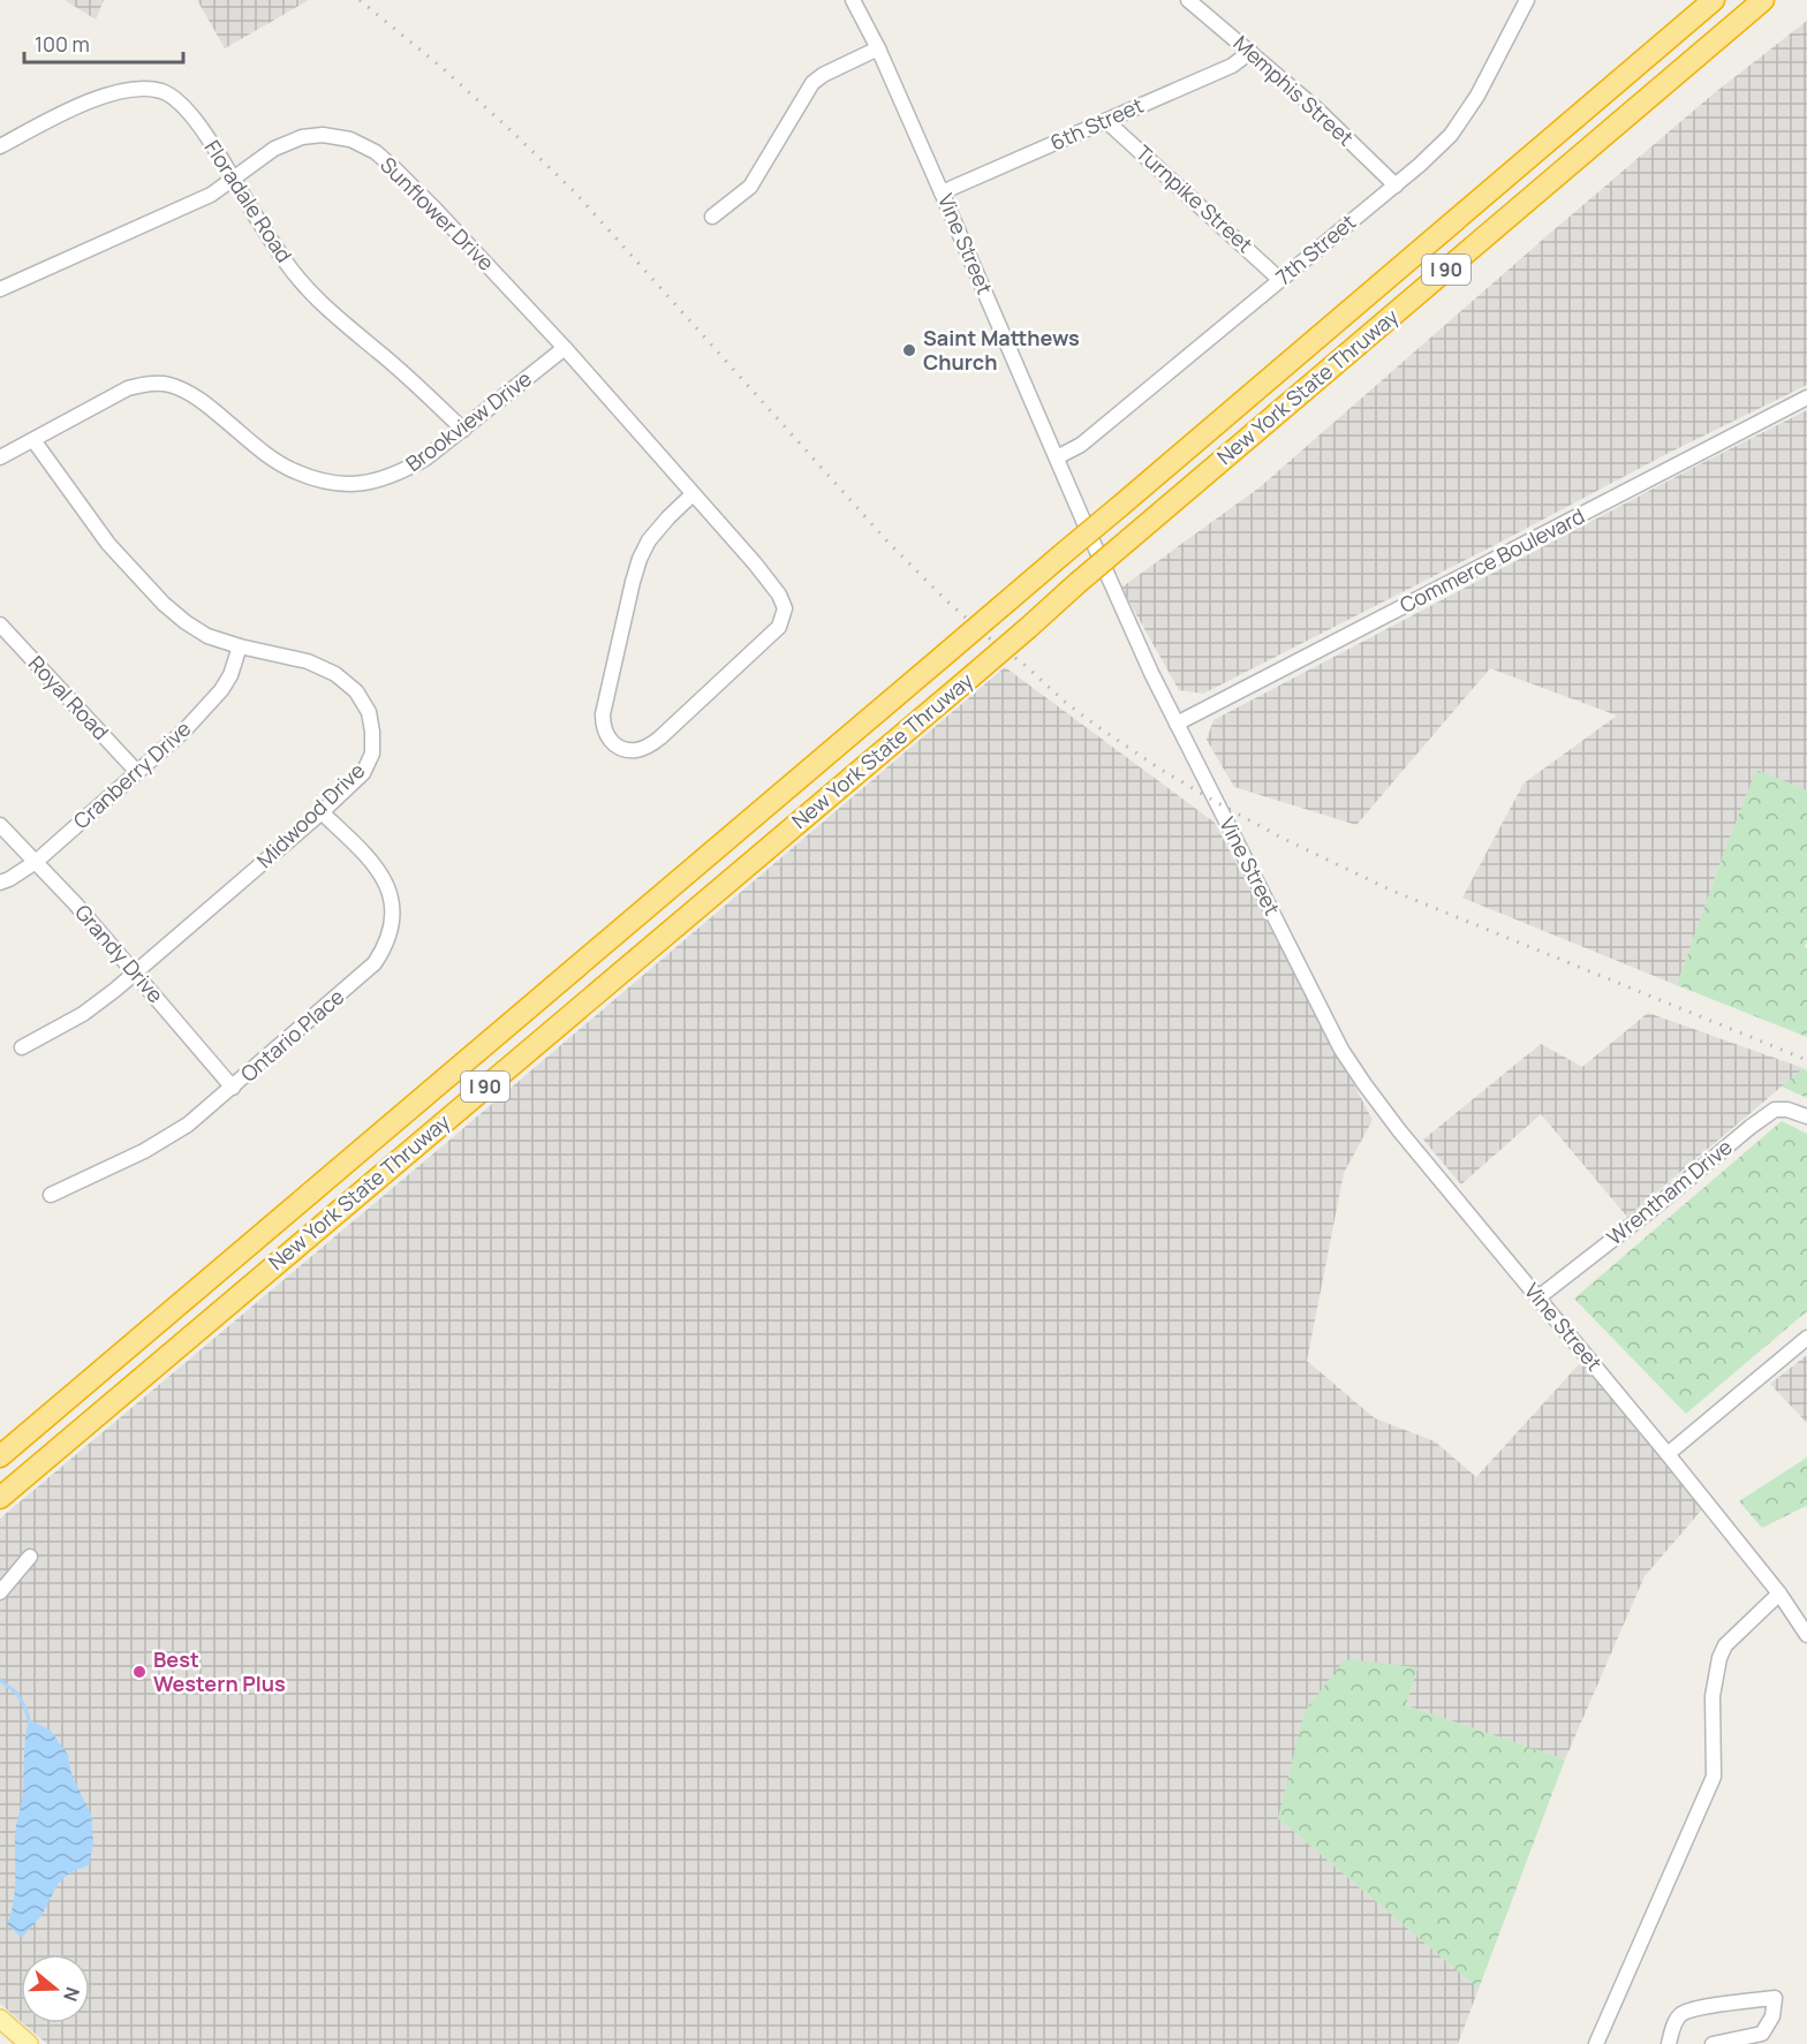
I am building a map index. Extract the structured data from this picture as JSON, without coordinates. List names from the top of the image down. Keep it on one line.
{"streets":{"highway":["I 90","New York State Thruway"],"street":["Memphis Street","6th Street","Turnpike Street","Floradale Road","Sunflower Drive","Vine Street","7th Street","Brookview Drive","Commerce Boulevard","Royal Road","Cranberry Drive","Midwood Drive","Grandy Drive","Ontario Place","Wrentham Drive"]},"crossings":[["Memphis Street","6th Street"],["Memphis Street","7th Street"],["6th Street","Turnpike Street"],["6th Street","Vine Street"],["Turnpike Street","7th Street"],["Floradale Road","Sunflower Drive"],["Floradale Road","Brookview Drive"],["Sunflower Drive","Brookview Drive"],["Vine Street","7th Street"],["Vine Street","Commerce Boulevard"],["Vine Street","Wrentham Drive"],["Brookview Drive","Midwood Drive"],["Royal Road","Cranberry Drive"],["Cranberry Drive","Midwood Drive"],["Cranberry Drive","Grandy Drive"],["Midwood Drive","Grandy Drive"],["Midwood Drive","Ontario Place"],["Grandy Drive","Ontario Place"]],"places":["Saint Matthews Church","Best Western Plus"],"scale_bar":"100 m","north":"right"}
